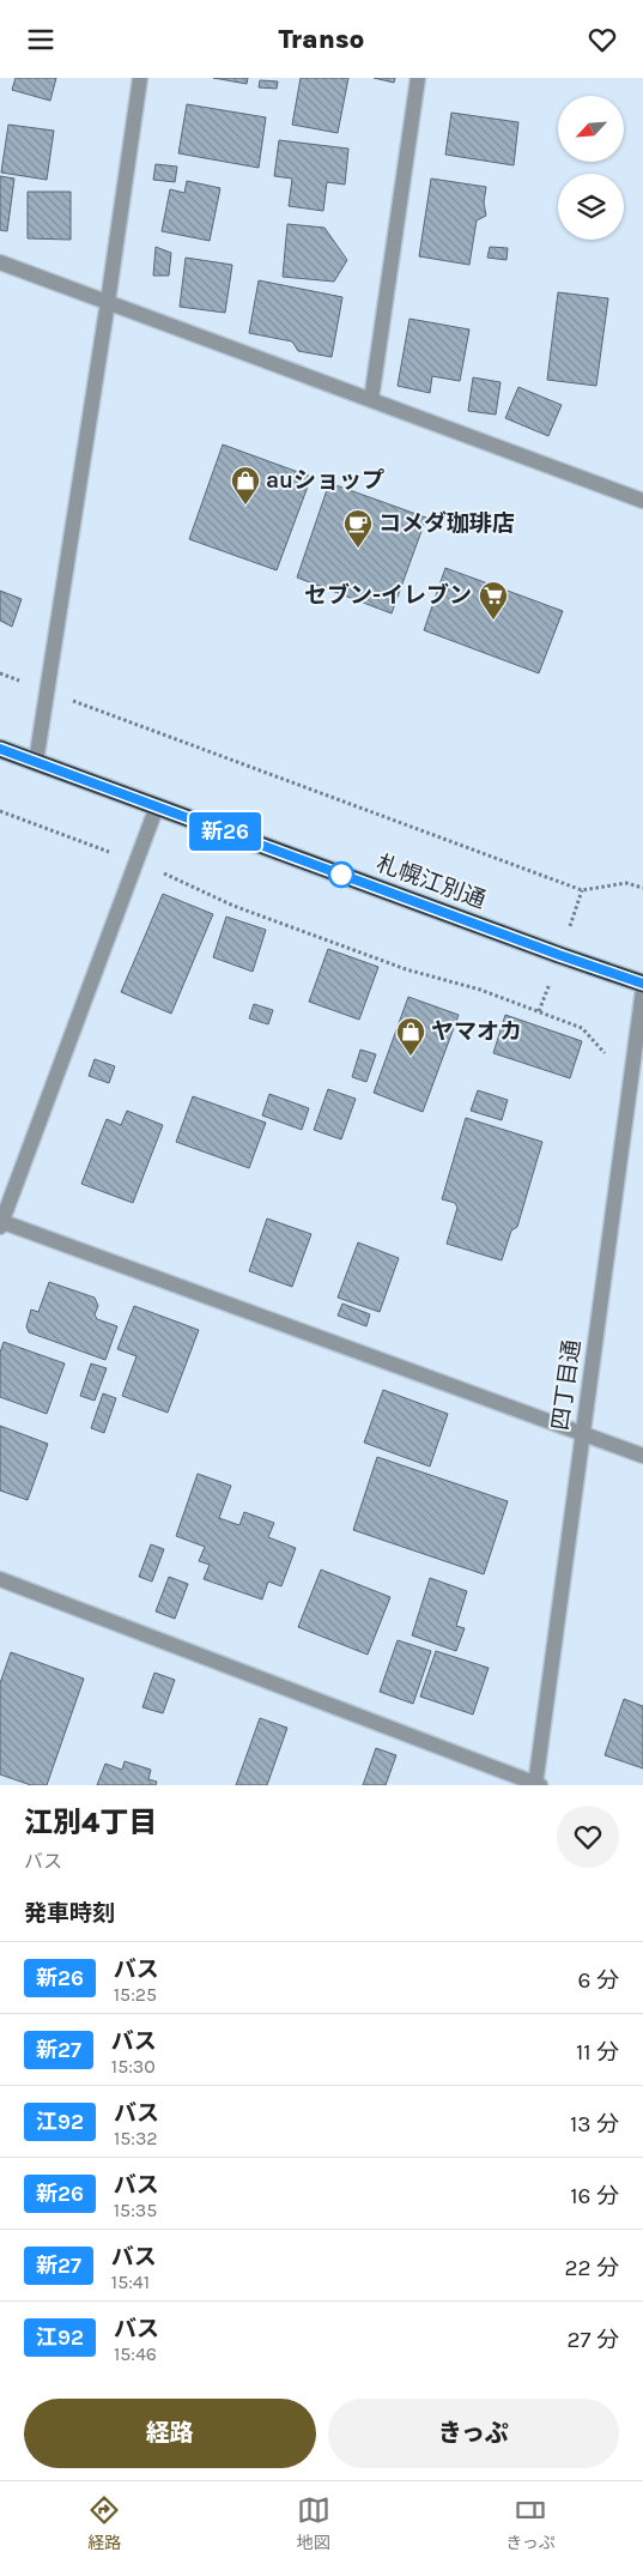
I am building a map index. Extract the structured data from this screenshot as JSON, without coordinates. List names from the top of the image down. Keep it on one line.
{"streets":{"highway":["札幌江別通"],"street":["四丁目通"]},"places":{"shop":["auショップ","ヤマオカ"],"cafe":["コメダ珈琲店"],"supermarket":["セブン-イレブン"]},"lines":["bus line 新26"],"north":"bottom left","page":{"header":"Transo","on_map":"新26","heading":[["江別4丁目","バス"],"発車時刻"],"list":[{"mark":"新26","name":"バス","note":"15:25","value":"6 分"},{"mark":"新27","name":"バス","note":"15:30","value":"11 分"},{"mark":"江92","name":"バス","note":"15:32","value":"13 分"},{"mark":"新26","name":"バス","note":"15:35","value":"16 分"},{"mark":"新27","name":"バス","note":"15:41","value":"22 分"},{"mark":"江92","name":"バス","note":"15:46","value":"27 分"}],"buttons":["経路","きっぷ"],"tabs":["経路","地図","きっぷ"]}}
